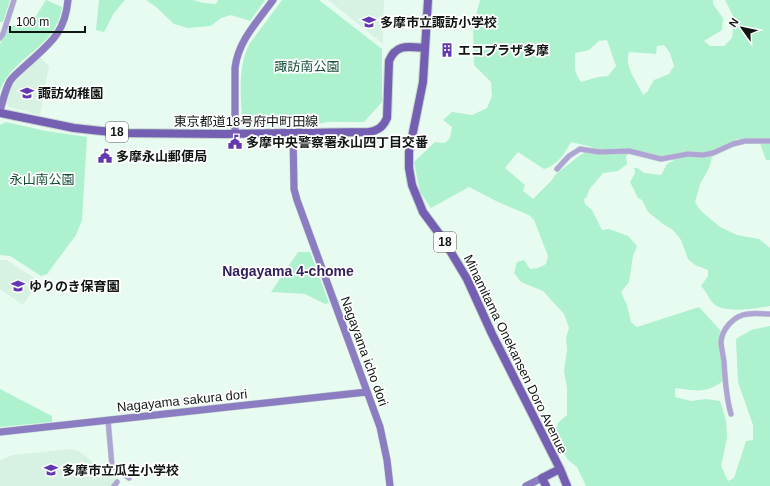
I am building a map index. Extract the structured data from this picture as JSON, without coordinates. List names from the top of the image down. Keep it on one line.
{"streets":{"main road":["東京都道18号府中町田線","18","Minamitama Onekansen Doro Avenue"],"street":["Nagayama icho dori","Nagayama sakura dori"]},"crossings":[["東京都道18号府中町田線","Nagayama icho dori"],["東京都道18号府中町田線","Minamitama Onekansen Doro Avenue"],["Nagayama icho dori","Nagayama sakura dori"]],"districts":["Nagayama 4-chome"],"parks":["諏訪南公園","永山南公園"],"places":{"school or university":["多摩市立諏訪小学校","諏訪幼稚園","ゆりのき保育園","多摩市立瓜生小学校"],"building":["エコプラザ多摩"],"public building":["多摩中央警察署永山四丁目交番","多摩永山郵便局"]},"scale_bar":"100 m","north":"top left"}
